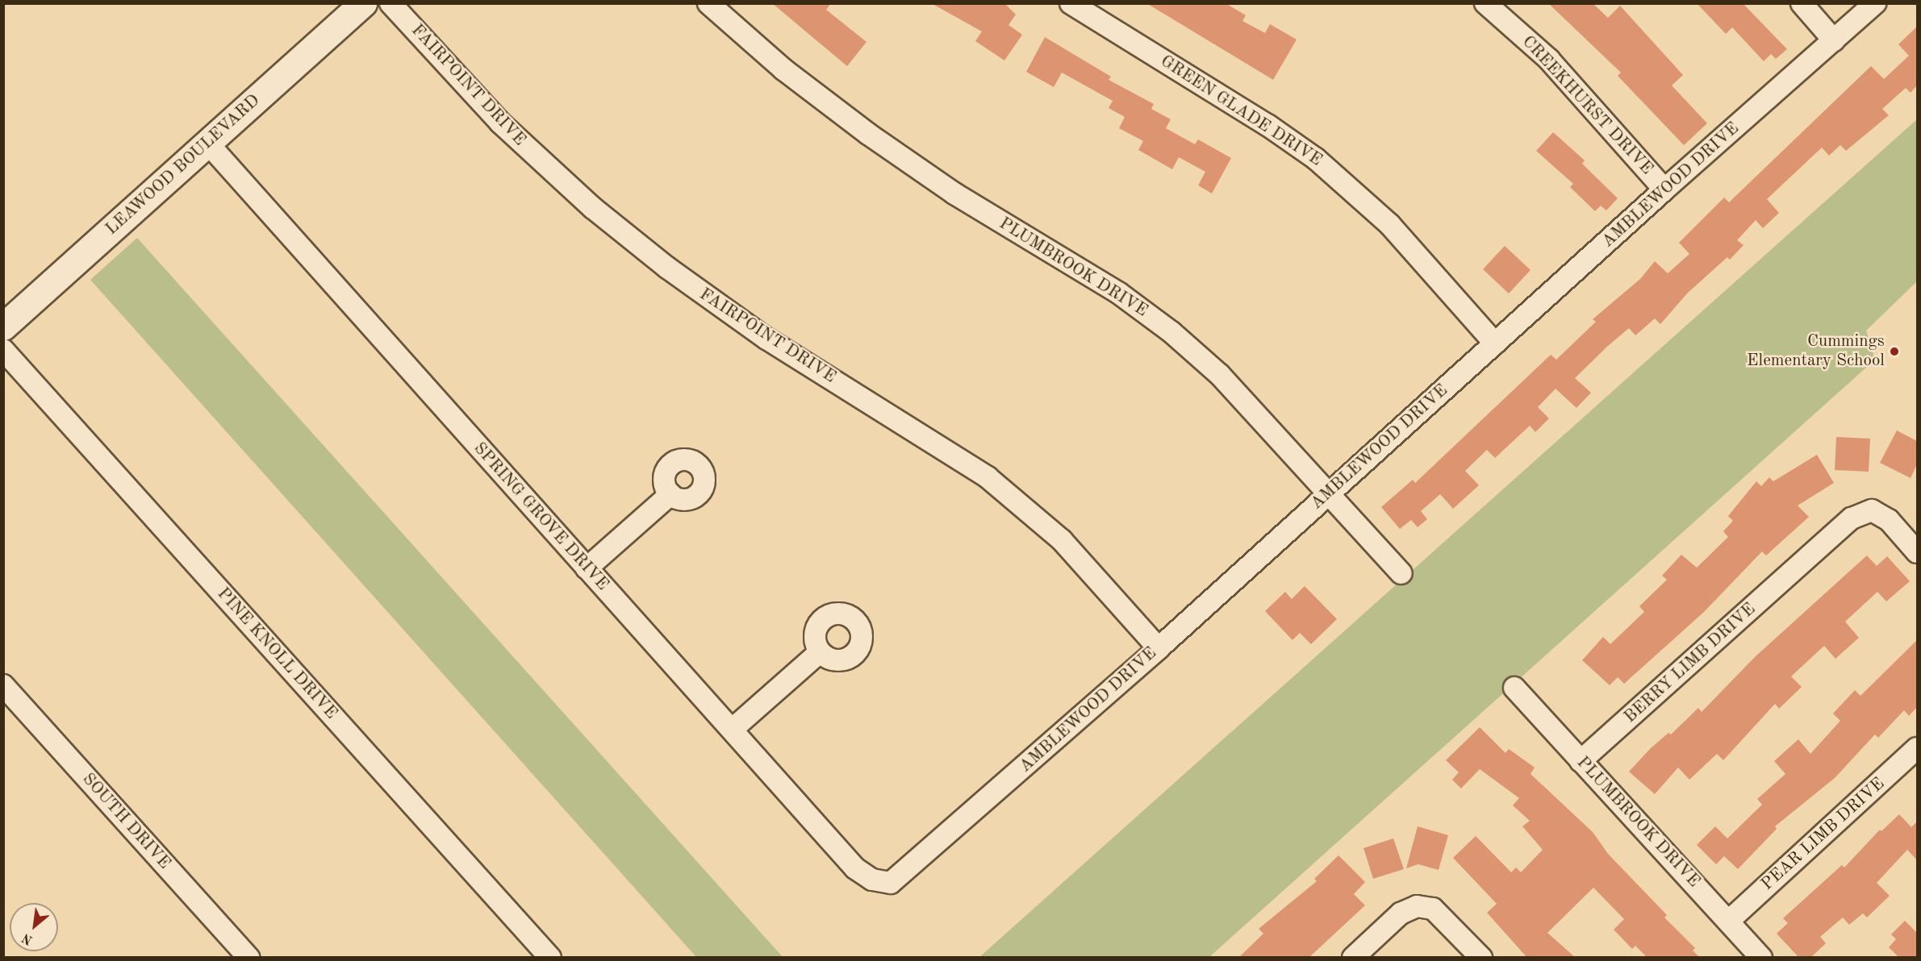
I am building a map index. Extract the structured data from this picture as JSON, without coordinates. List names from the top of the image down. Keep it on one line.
{"streets":{"street":["FAIRPOINT DRIVE","CREEKHURST DRIVE","GREEN GLADE DRIVE","LEAWOOD BOULEVARD","AMBLEWOOD DRIVE","PLUMBROOK DRIVE","SPRING GROVE DRIVE","PINE KNOLL DRIVE","BERRY LIMB DRIVE","SOUTH DRIVE","PEAR LIMB DRIVE"]},"crossings":[["FAIRPOINT DRIVE","AMBLEWOOD DRIVE"],["CREEKHURST DRIVE","AMBLEWOOD DRIVE"],["GREEN GLADE DRIVE","AMBLEWOOD DRIVE"],["LEAWOOD BOULEVARD","SPRING GROVE DRIVE"],["AMBLEWOOD DRIVE","PLUMBROOK DRIVE"],["AMBLEWOOD DRIVE","SPRING GROVE DRIVE"],["PLUMBROOK DRIVE","BERRY LIMB DRIVE"],["PLUMBROOK DRIVE","PEAR LIMB DRIVE"]],"places":["Cummings Elementary School"],"north":"bottom left"}
